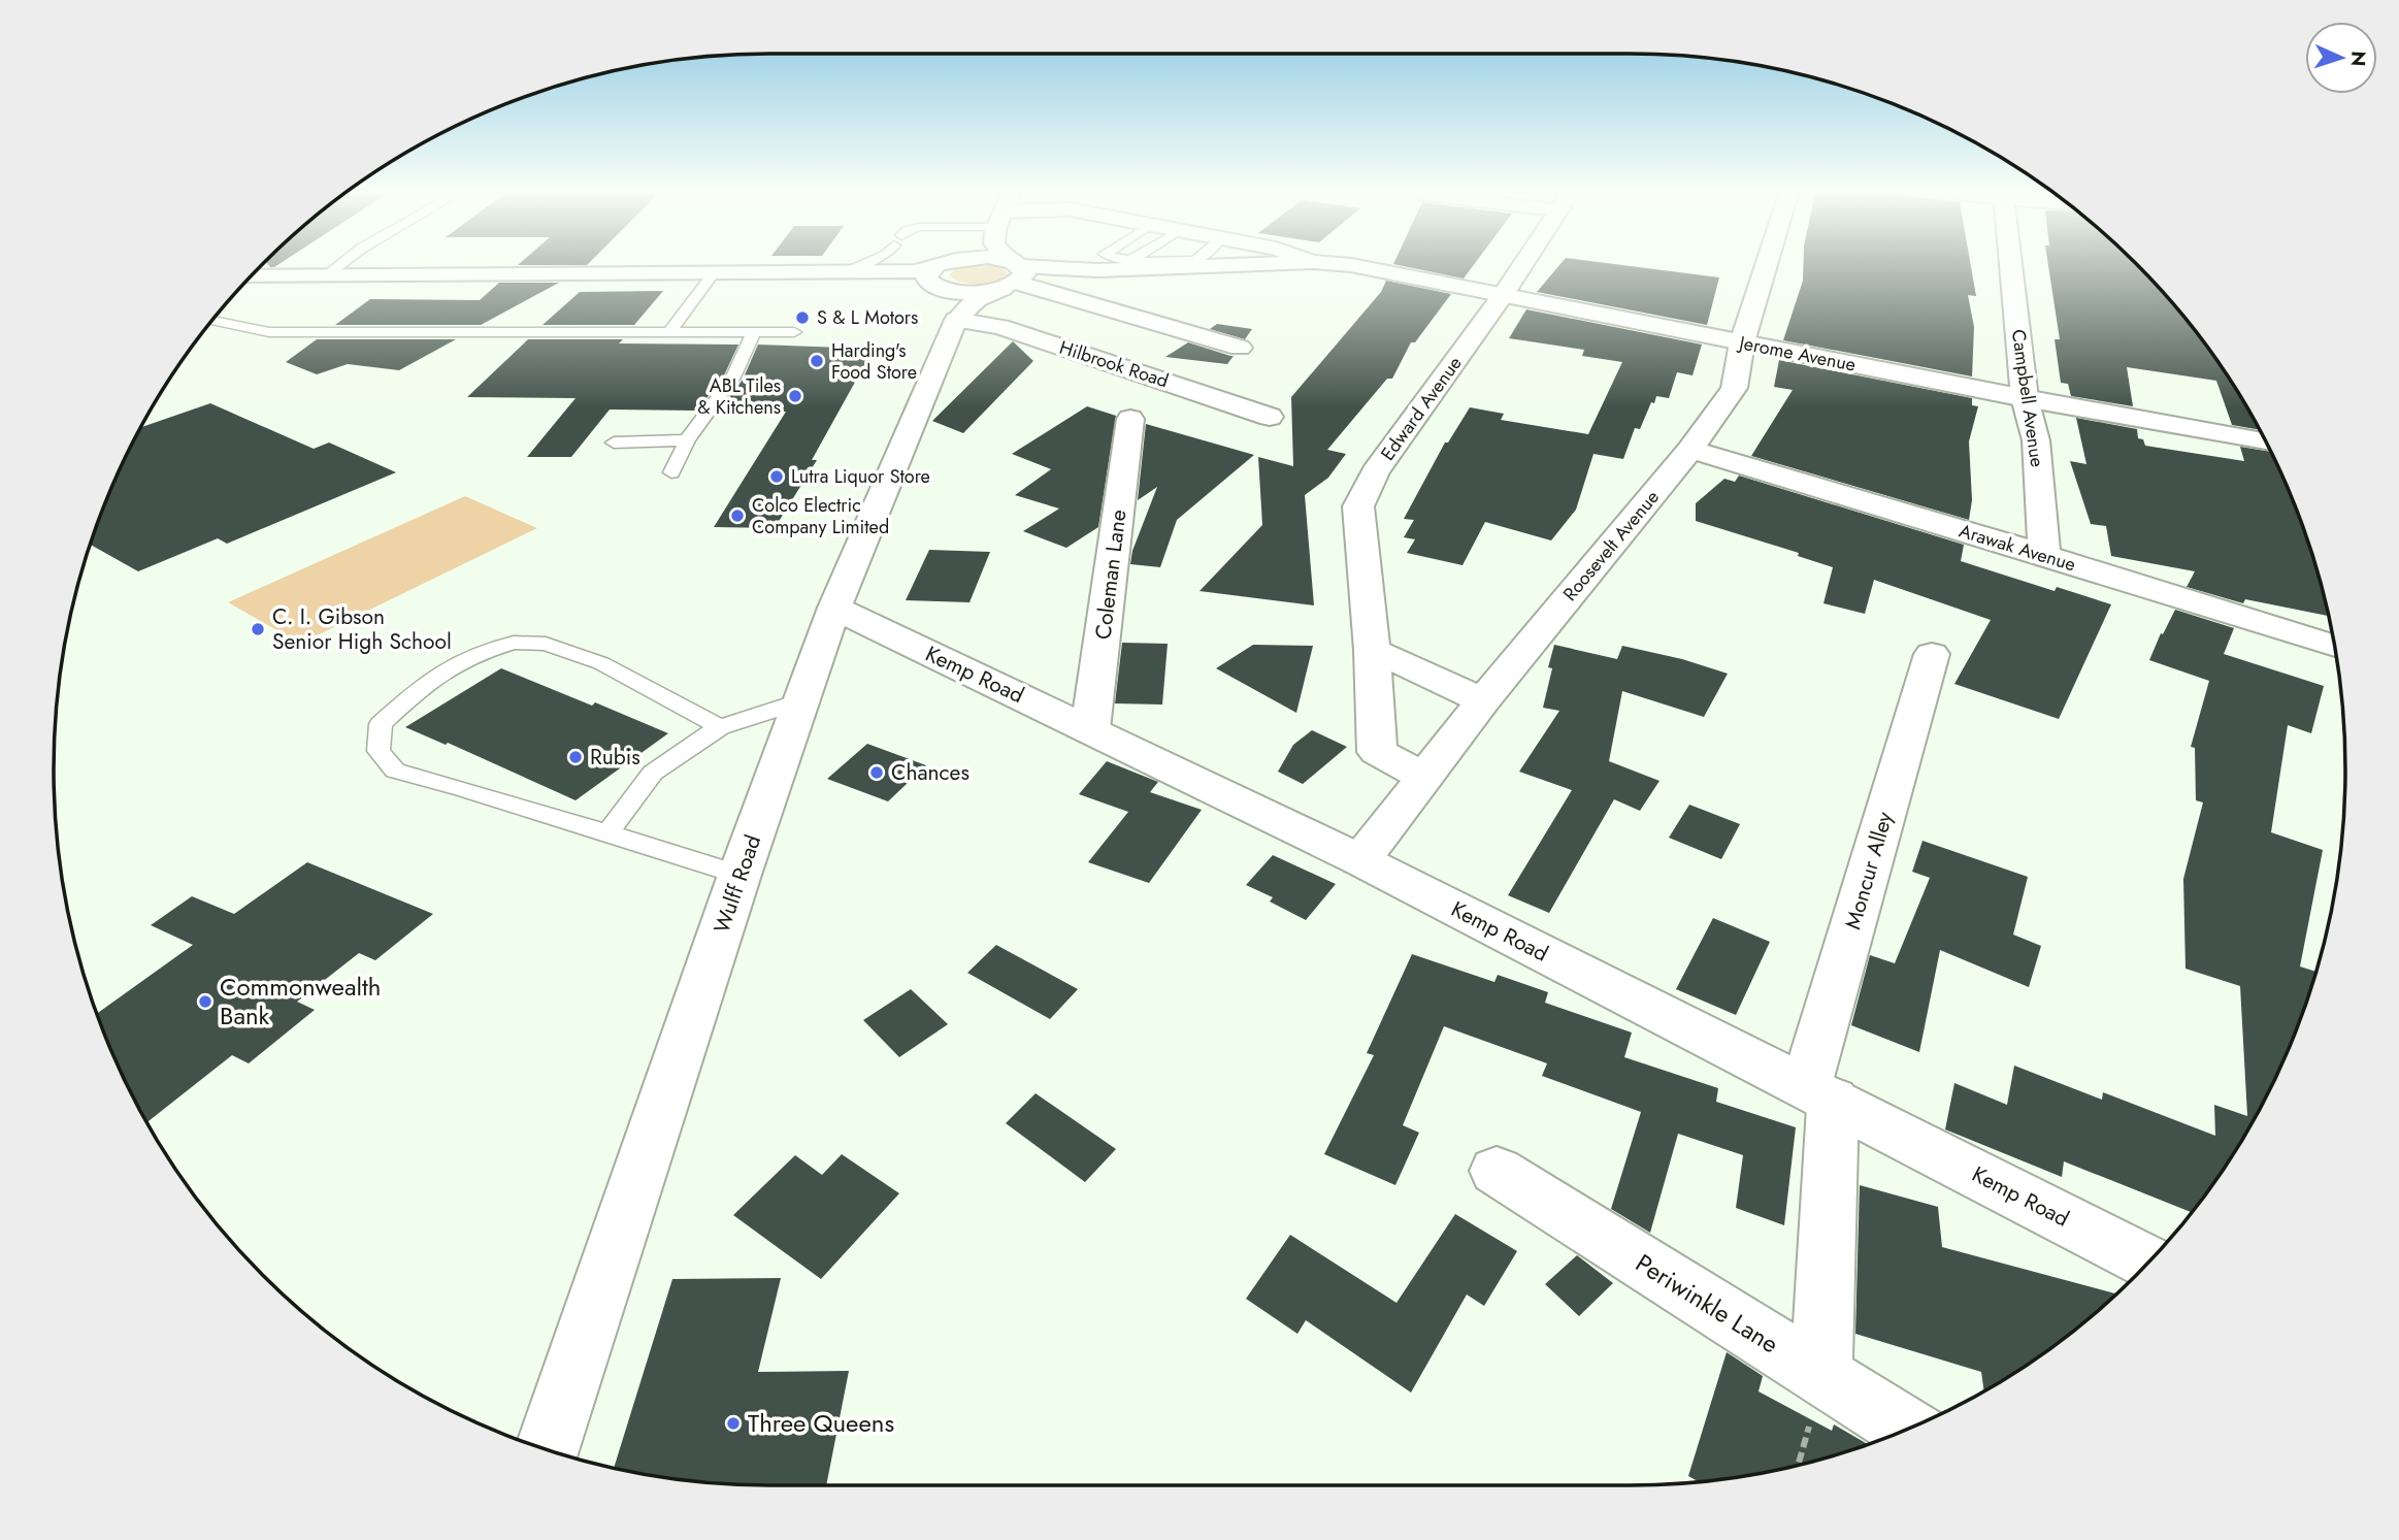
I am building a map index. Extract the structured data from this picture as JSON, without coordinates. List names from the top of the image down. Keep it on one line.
{"streets":{"street":["Jerome Avenue","Hilbrook Road","Campbell Avenue","Edward Avenue","Roosevelt Avenue","Arawak Avenue","Coleman Lane","Kemp Road","Moncur Alley","Wulff Road","Periwinkle Lane"]},"crossings":[["Jerome Avenue","Campbell Avenue"],["Jerome Avenue","Edward Avenue"],["Jerome Avenue","Roosevelt Avenue"],["Jerome Avenue","Wulff Road"],["Hilbrook Road","Wulff Road"],["Campbell Avenue","Arawak Avenue"],["Edward Avenue","Roosevelt Avenue"],["Roosevelt Avenue","Arawak Avenue"],["Roosevelt Avenue","Kemp Road"],["Coleman Lane","Kemp Road"],["Kemp Road","Moncur Alley"],["Kemp Road","Wulff Road"],["Moncur Alley","Periwinkle Lane"]],"places":["S & L Motors","Harding's Food Store","ABL Tiles & Kitchens","Lutra Liquor Store","Colco Electric Company Limited","C. I. Gibson Senior High School","Rubis","Chances","Commonwealth Bank","Three Queens"],"north":"right"}
